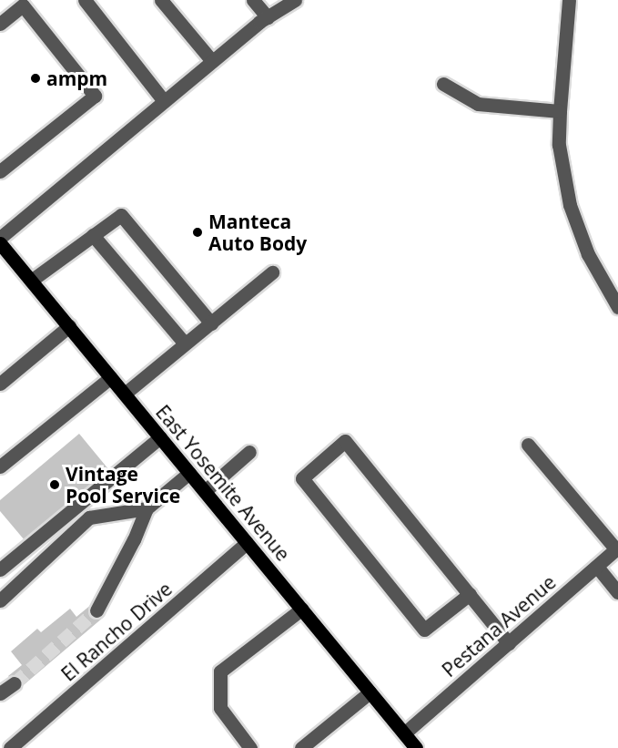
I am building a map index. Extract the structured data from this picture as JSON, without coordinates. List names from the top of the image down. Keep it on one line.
{"streets":{"main road":["East Yosemite Avenue"],"street":["Pestana Avenue","El Rancho Drive"]},"crossings":[["East Yosemite Avenue","Pestana Avenue"],["East Yosemite Avenue","El Rancho Drive"]],"places":["ampm","Manteca Auto Body","Vintage Pool Service"]}
